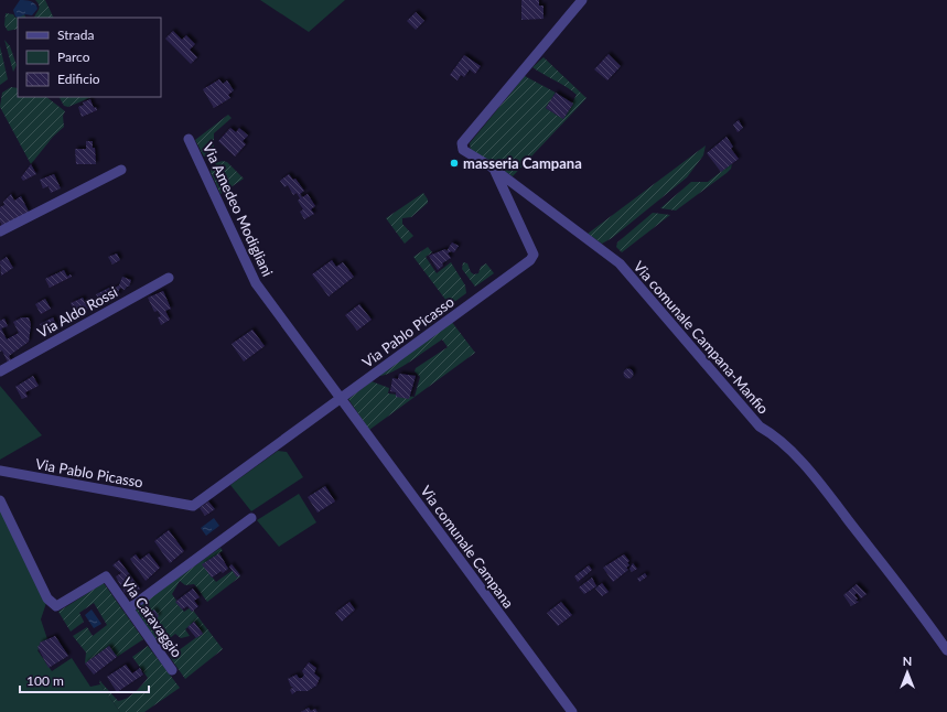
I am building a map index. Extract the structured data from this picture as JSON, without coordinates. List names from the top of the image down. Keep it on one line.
{"streets":{"street":["Via Amedeo Modigliani","Via Aldo Rossi","Via Pablo Picasso","Via comunale Campana-Manfio","Via comunale Campana","Via Caravaggio"]},"crossings":[["Via Amedeo Modigliani","Via Pablo Picasso"],["Via Amedeo Modigliani","Via comunale Campana"],["Via Pablo Picasso","Via comunale Campana-Manfio"],["Via Pablo Picasso","Via comunale Campana"]],"places":["masseria Campana"],"legend":["Strada","Parco","Edificio"],"scale_bar":"100 m","north":"top"}
